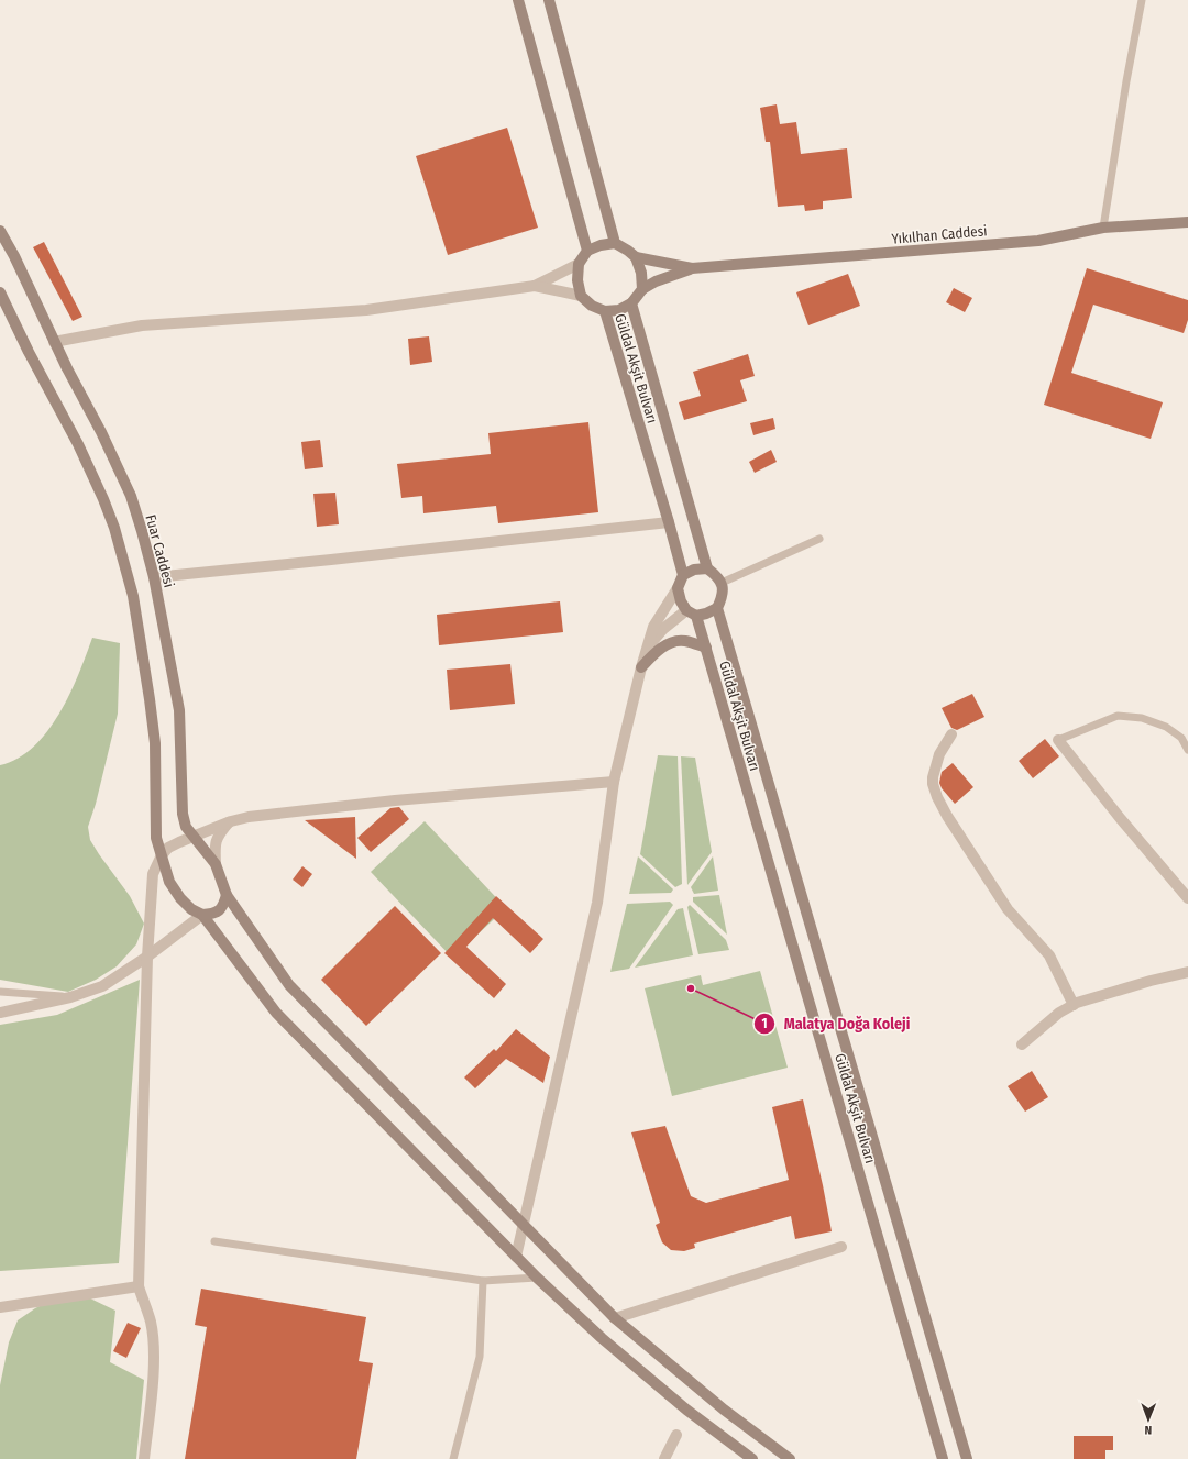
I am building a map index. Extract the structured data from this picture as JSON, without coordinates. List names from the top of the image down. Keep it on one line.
{"streets":{"street":["Yıkılhan Caddesi","Güldal Akşit Bulvarı","Fuar Caddesi"]},"crossings":[["Yıkılhan Caddesi","Güldal Akşit Bulvarı"]],"places":["Malatya Doğa Koleji"],"north":"bottom"}
